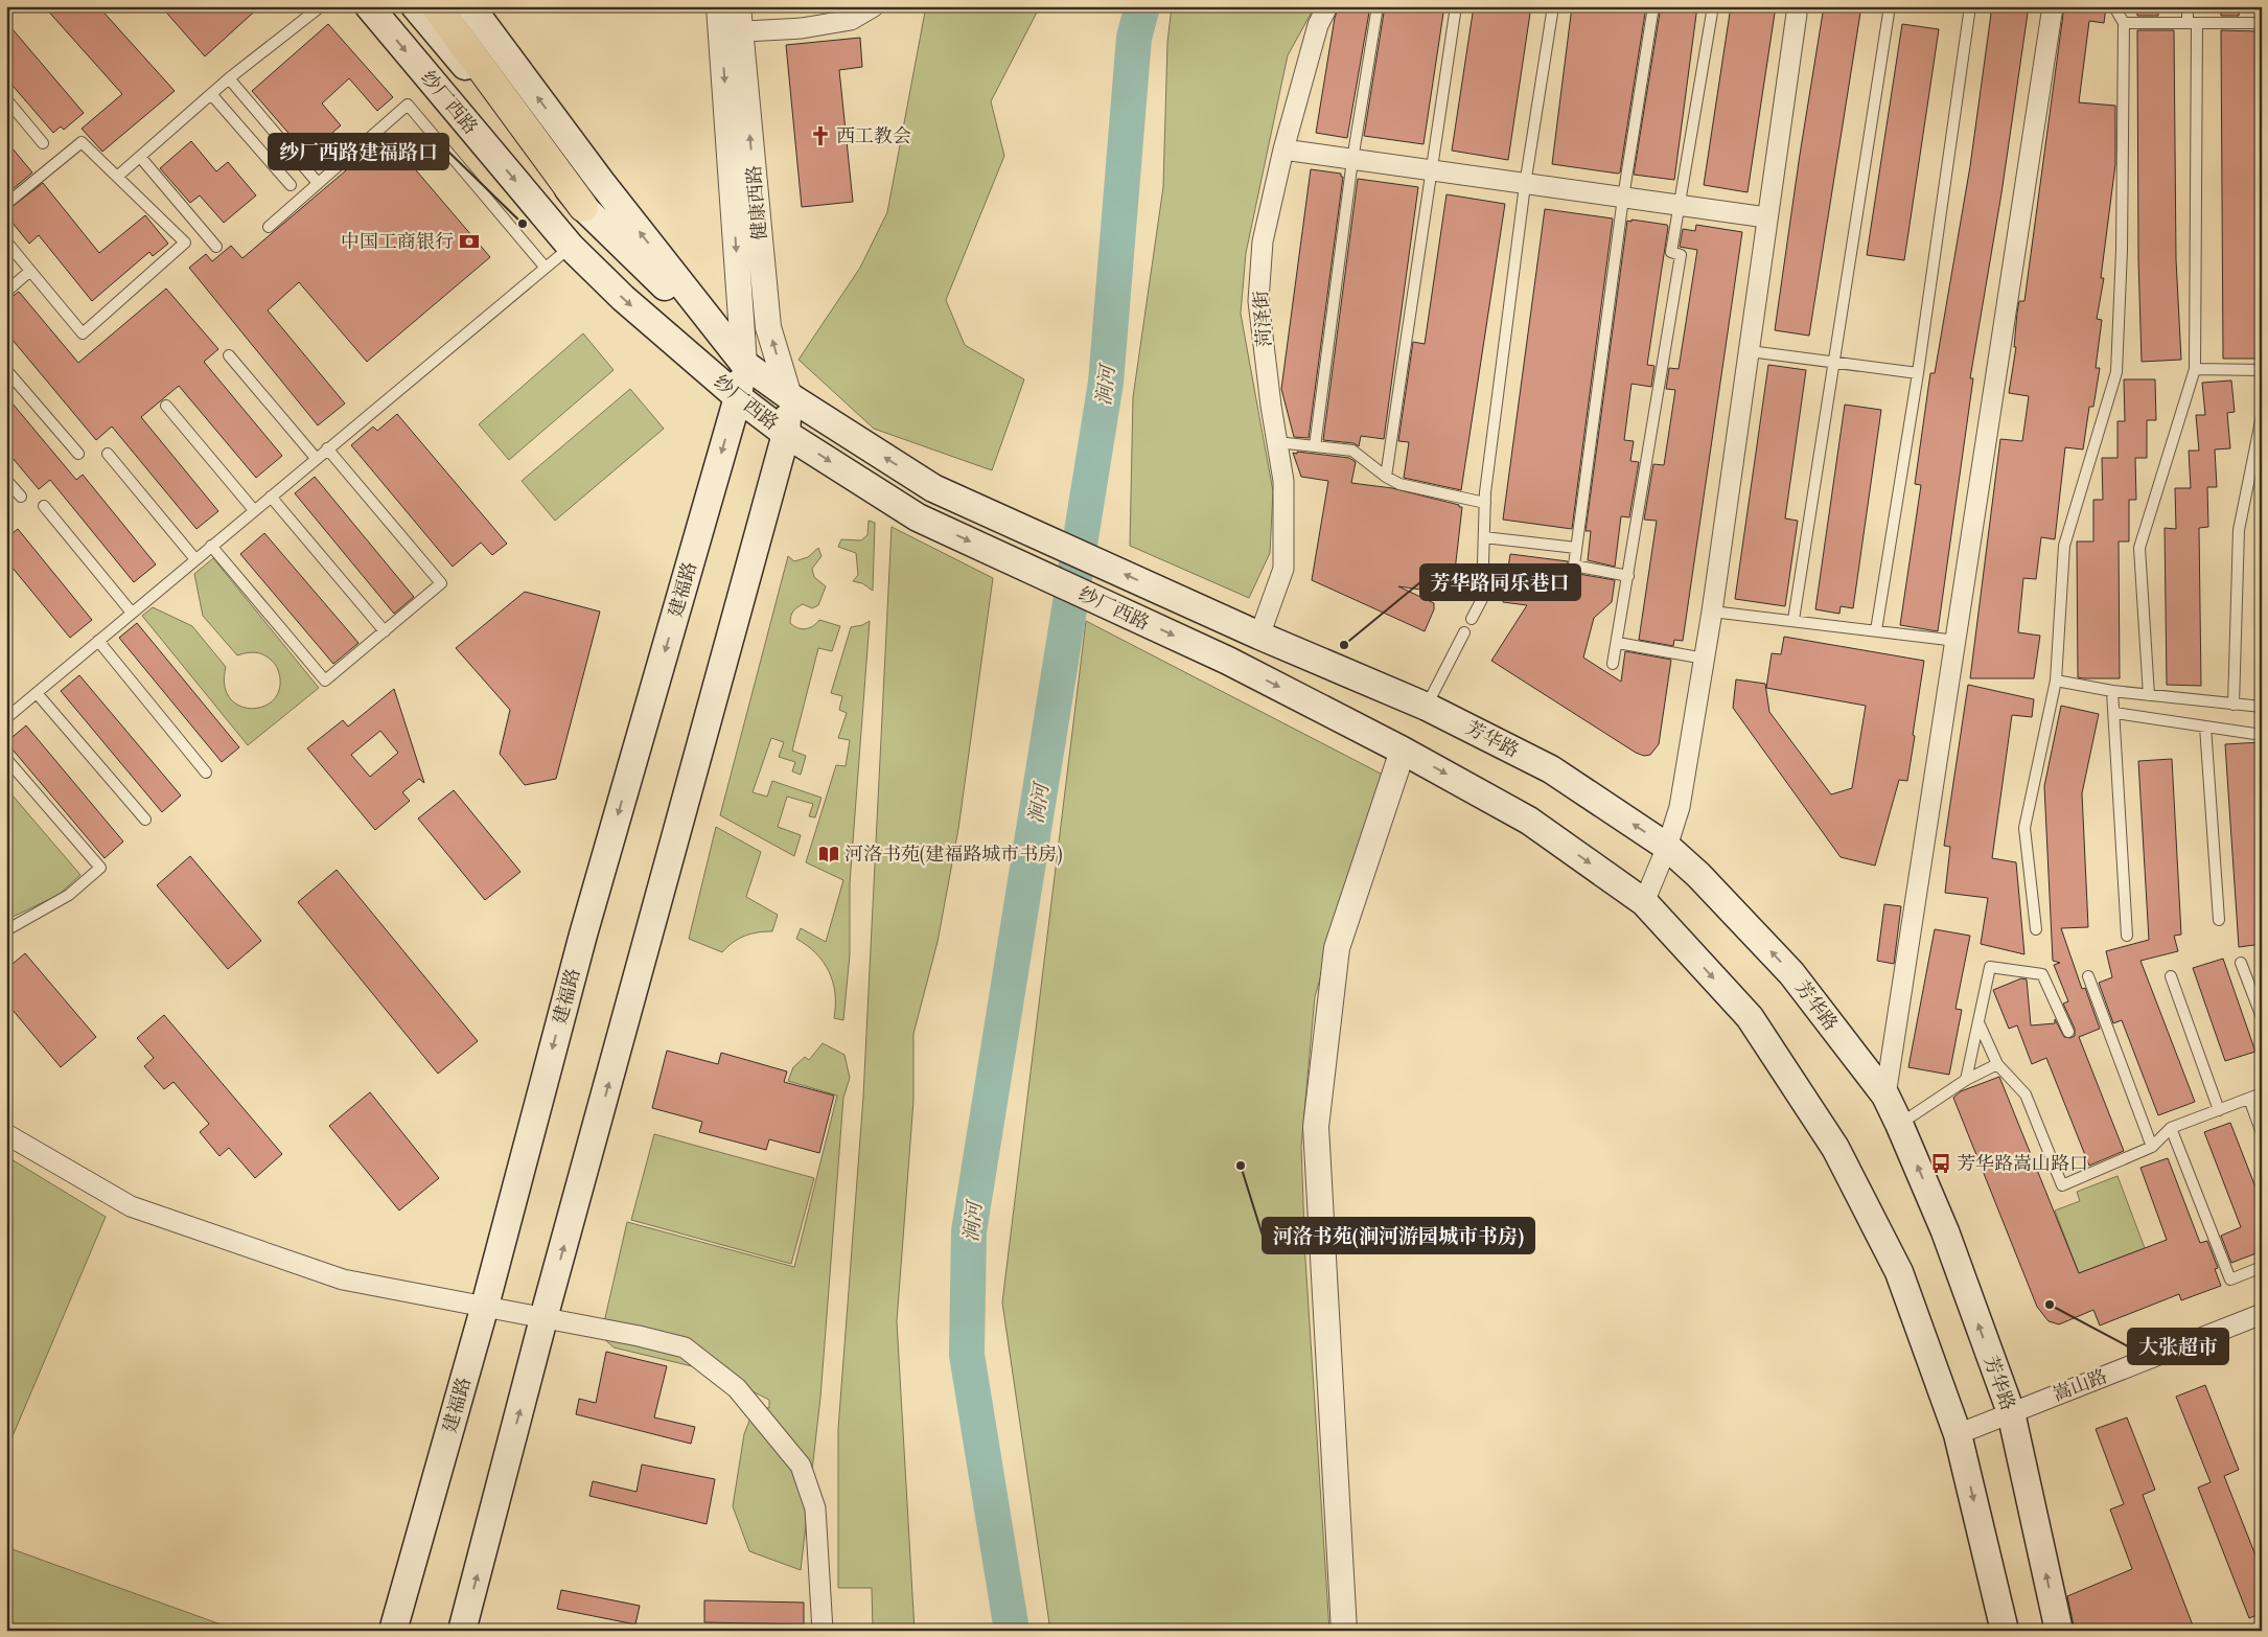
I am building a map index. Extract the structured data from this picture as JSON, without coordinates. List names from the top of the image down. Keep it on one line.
{"streets":{"main road":["纱厂西路","建福路","芳华路"],"street":["健康西路","菏泽街","嵩山路"]},"crossings":[["纱厂西路","健康西路"],["纱厂西路","菏泽街"],["纱厂西路","建福路"],["纱厂西路","芳华路"],["健康西路","建福路"],["菏泽街","芳华路"],["芳华路","嵩山路"]],"water":["涧河"],"places":{"church":["西工教会"],"other":["纱厂西路建福路口","芳华路同乐巷口","河洛书苑(涧河游园城市书房)","大张超市"],"bank":["中国工商银行"],"library":["河洛书苑(建福路城市书房)"],"bus stop":["芳华路嵩山路口"]}}
